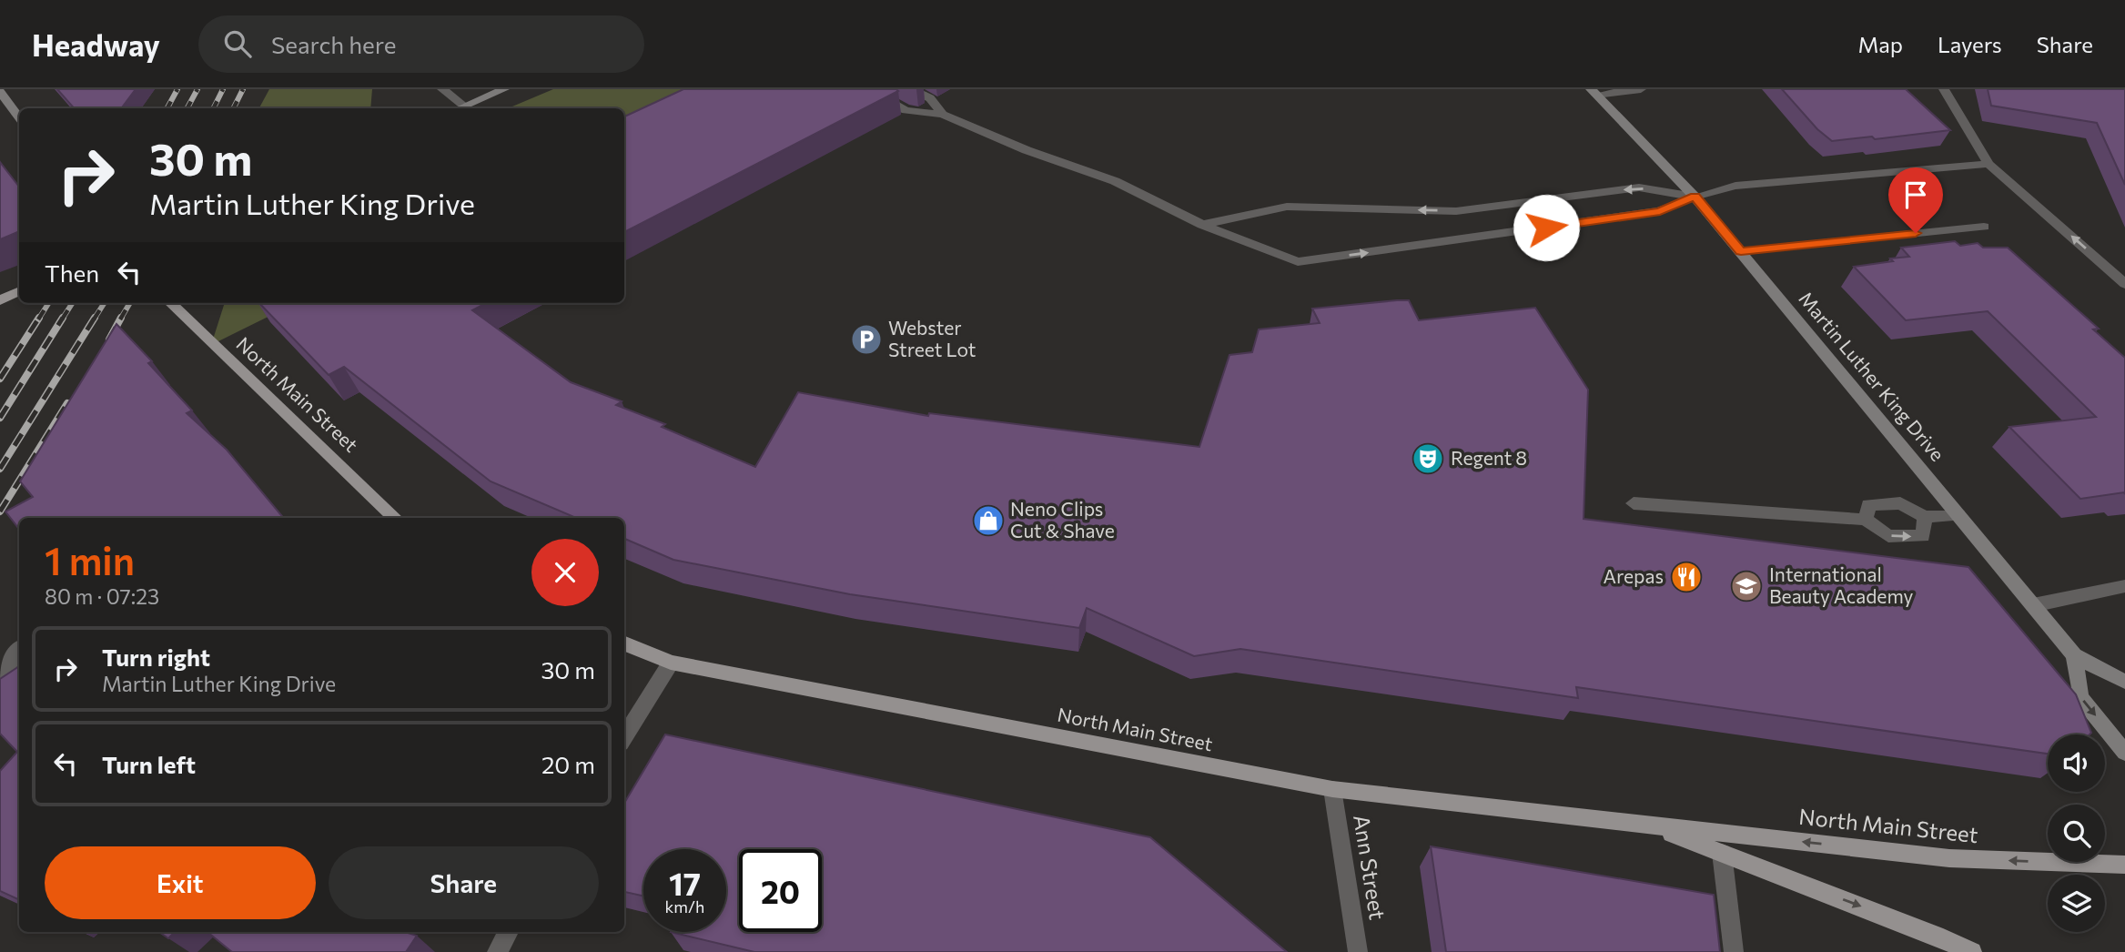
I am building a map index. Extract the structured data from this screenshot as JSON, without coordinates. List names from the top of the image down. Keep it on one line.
{"streets":{"main road":["Martin Luther King Drive","North Main Street"],"street":["Ann Street"]},"crossings":[["North Main Street","Ann Street"]],"places":{"parking":["Webster Street Lot"],"theatre":["Regent 8"],"shop":["Neno Clips Cut & Shave"],"restaurant":["Arepas"],"school or university":["International Beauty Academy"]},"page":{"header":"Headway","search":"Search here","nav":["Map","Layers","Share"],"turn":["30 m","Martin Luther King Drive"],"then":"Then","heading":["1 min","80 m · 07:23"],"list":[{"name":"Turn right","note":"Martin Luther King Drive","value":"30 m"},{"name":"Turn left","value":"20 m"}],"buttons":["Exit","Share"],"speed":"17 km/h","limit":"20"}}
